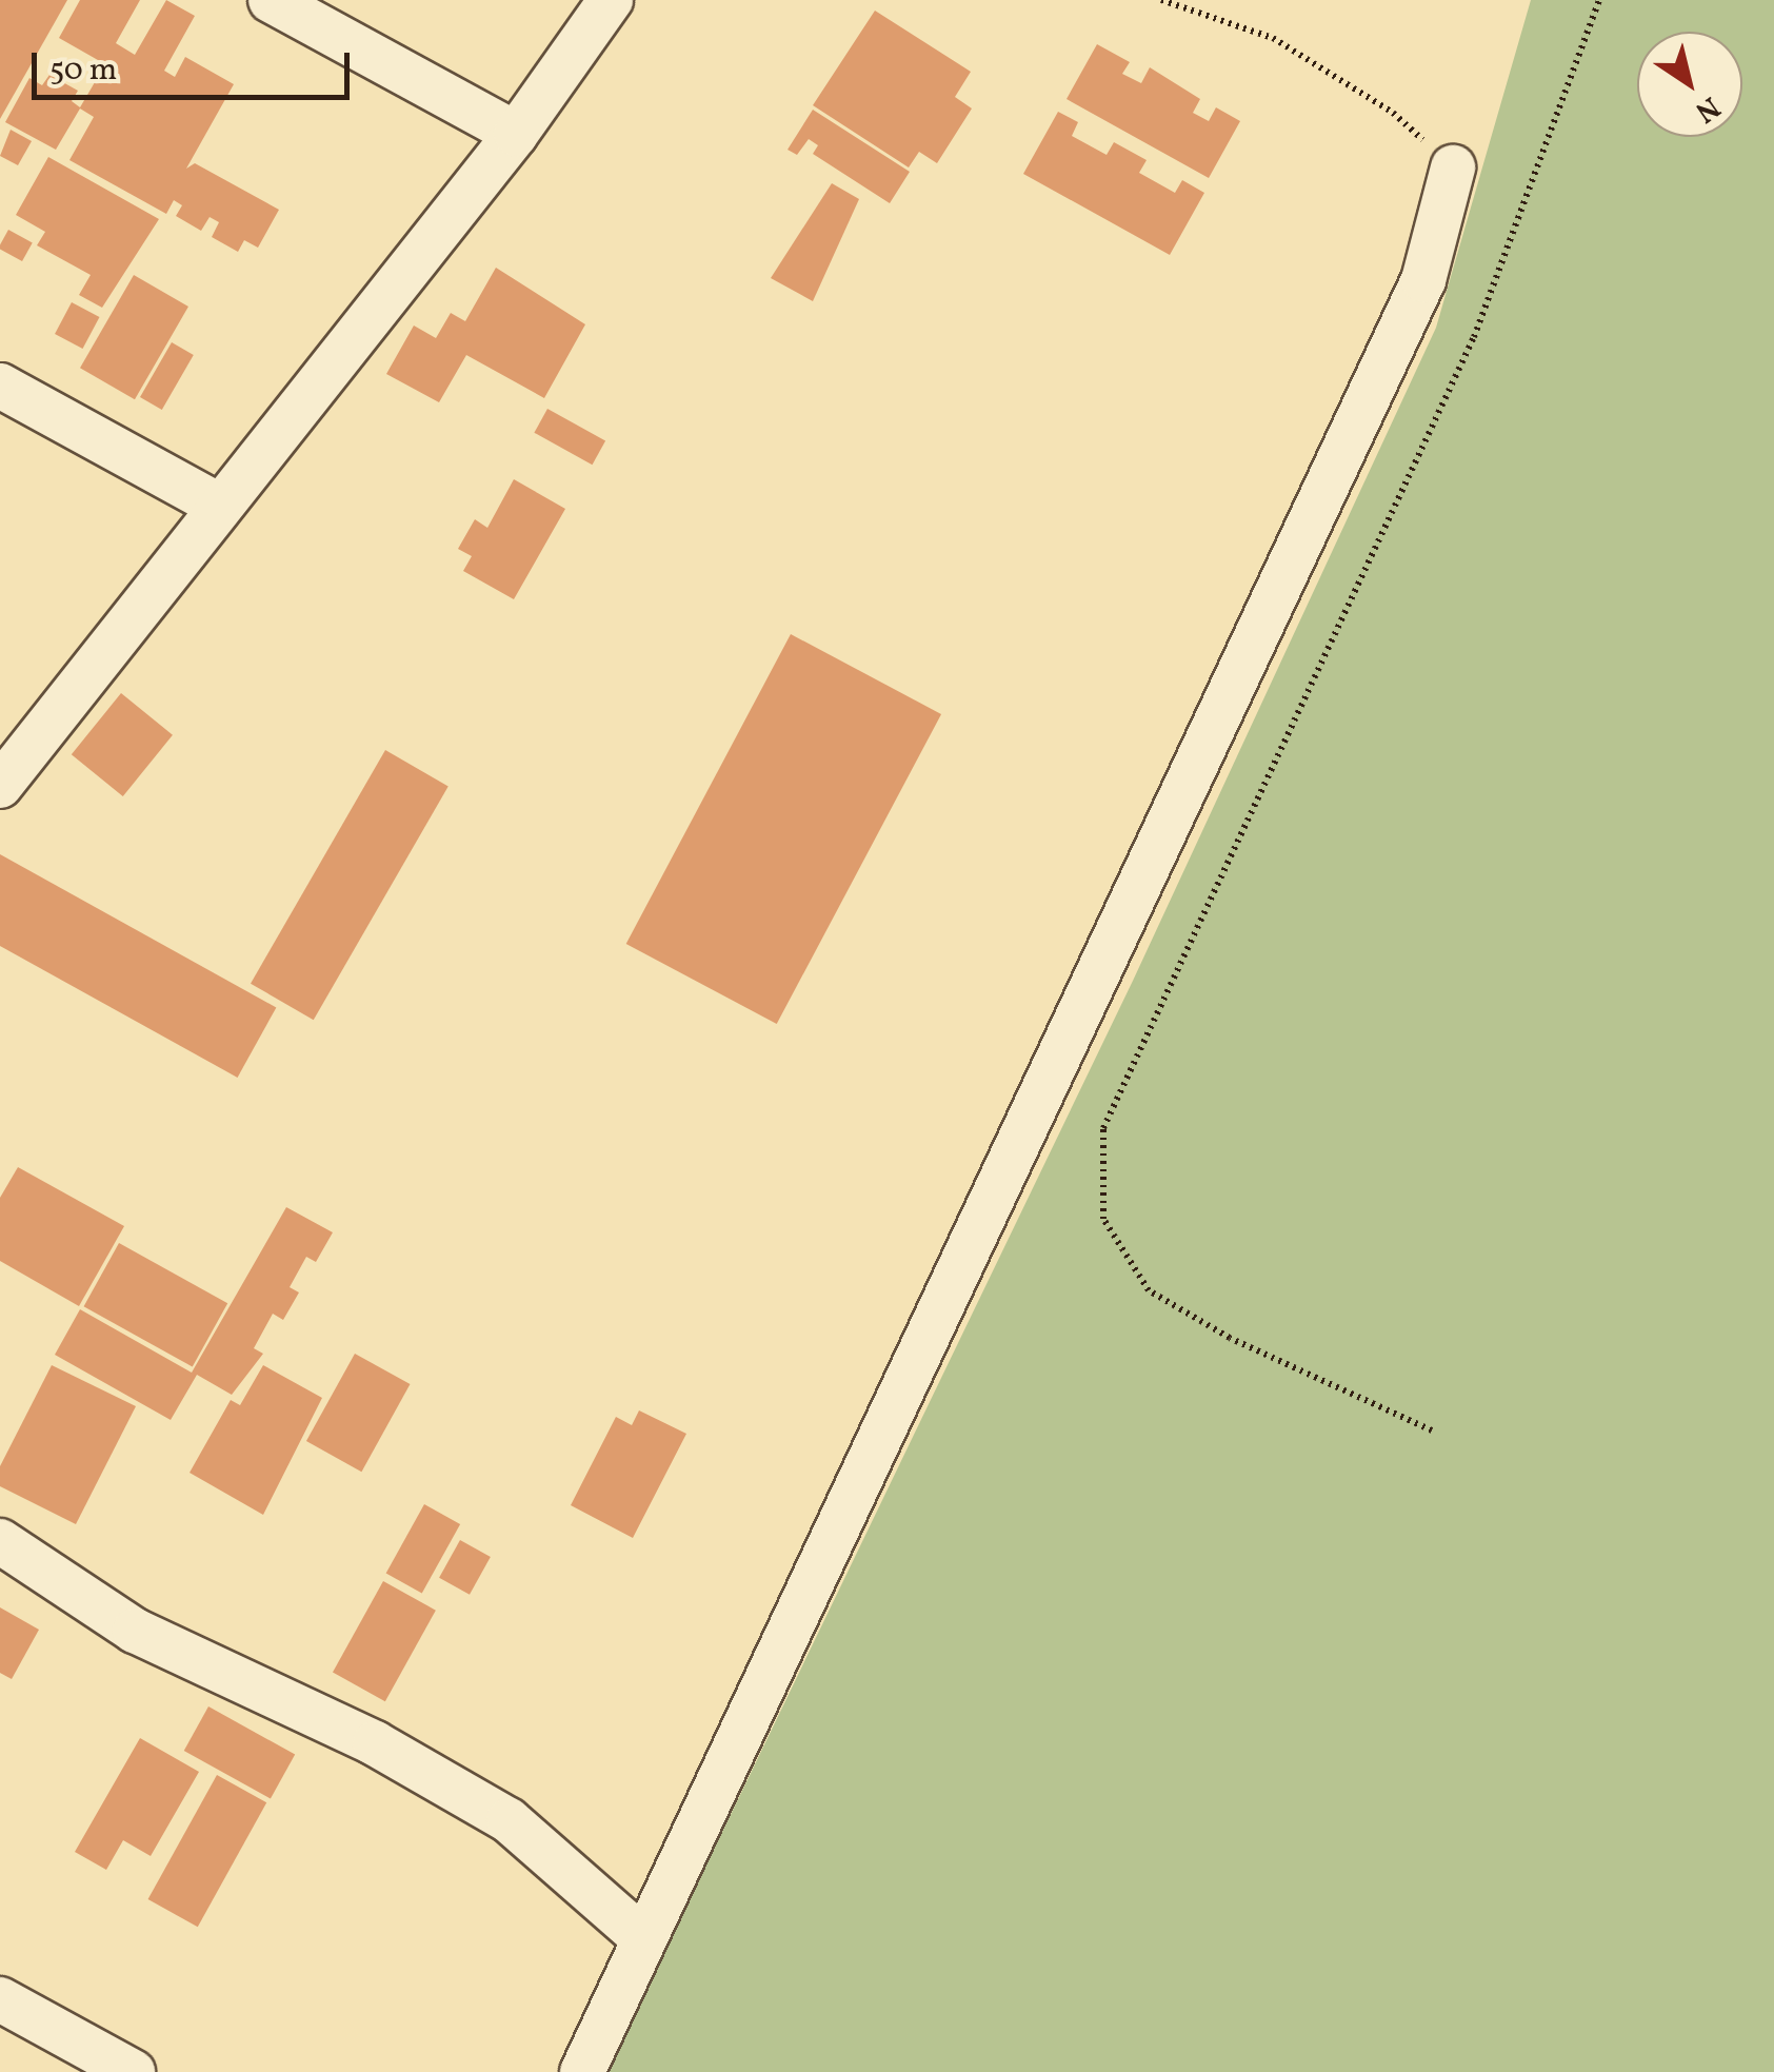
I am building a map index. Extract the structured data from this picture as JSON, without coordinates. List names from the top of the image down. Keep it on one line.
{"scale_bar":"50 m","north":"bottom right"}
